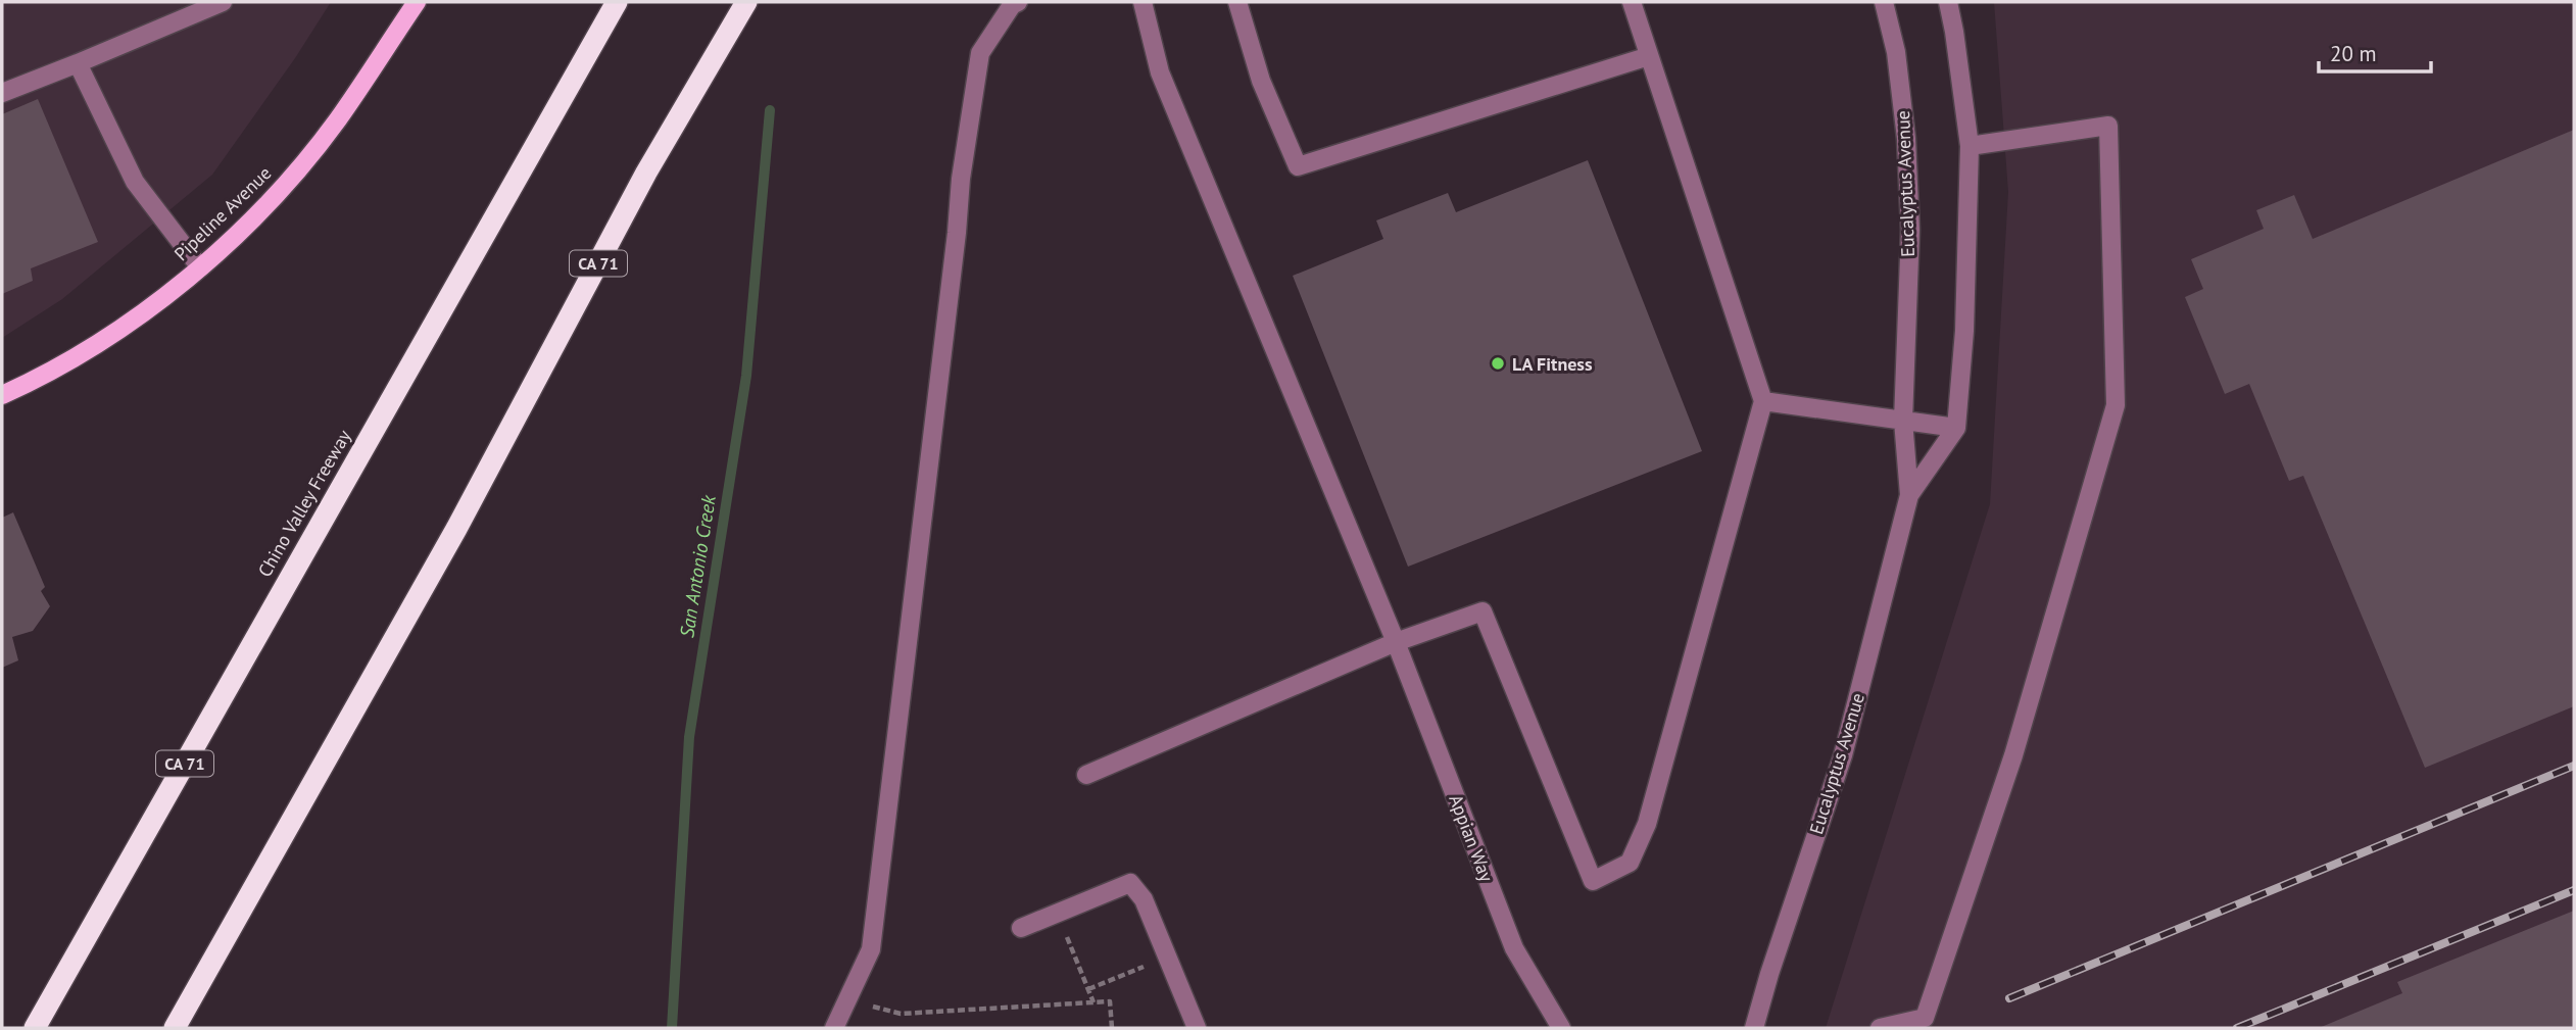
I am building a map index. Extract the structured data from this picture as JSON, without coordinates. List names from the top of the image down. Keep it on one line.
{"streets":{"highway":["CA 71","Chino Valley Freeway"],"main road":["Pipeline Avenue"],"street":["Eucalyptus Avenue","Appian Way"]},"water":["San Antonio Creek"],"places":["LA Fitness"],"scale_bar":"20 m"}
